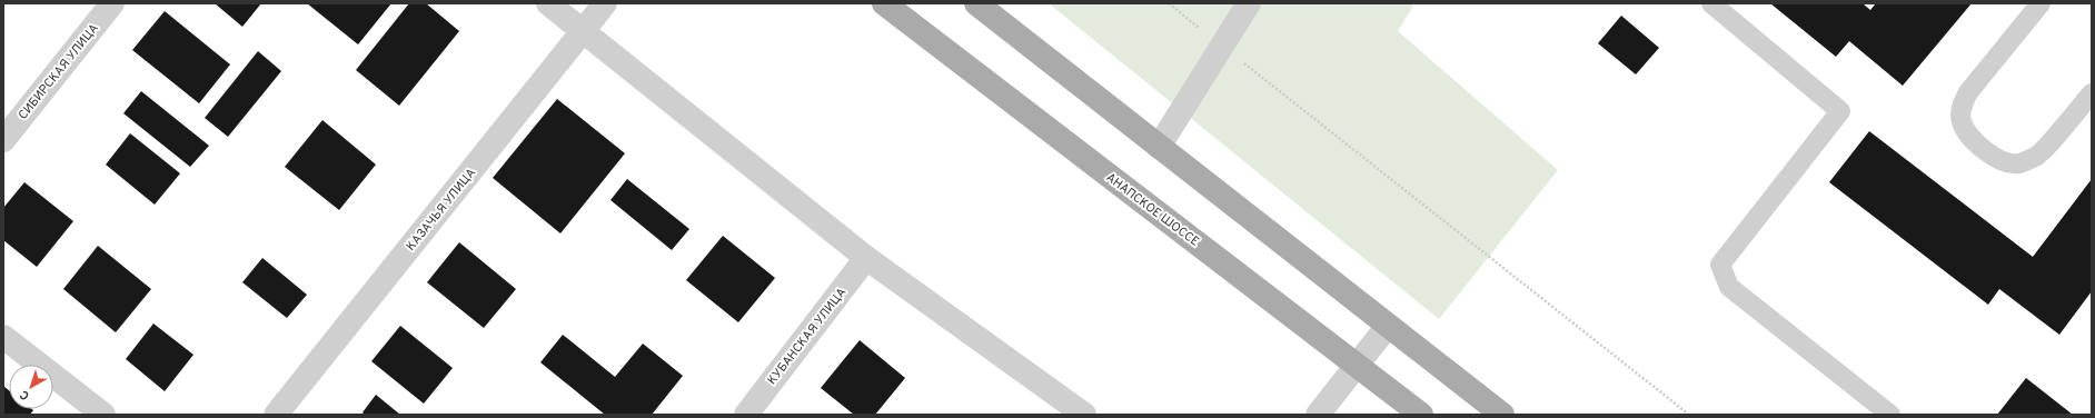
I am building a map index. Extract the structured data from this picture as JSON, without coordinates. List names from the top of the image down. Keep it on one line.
{"streets":{"main road":["АНАПСКОЕ ШОССЕ"],"street":["СИБИРСКАЯ УЛИЦА","КАЗАЧЬЯ УЛИЦА","КУБАНСКАЯ УЛИЦА"]},"north":"bottom left"}
